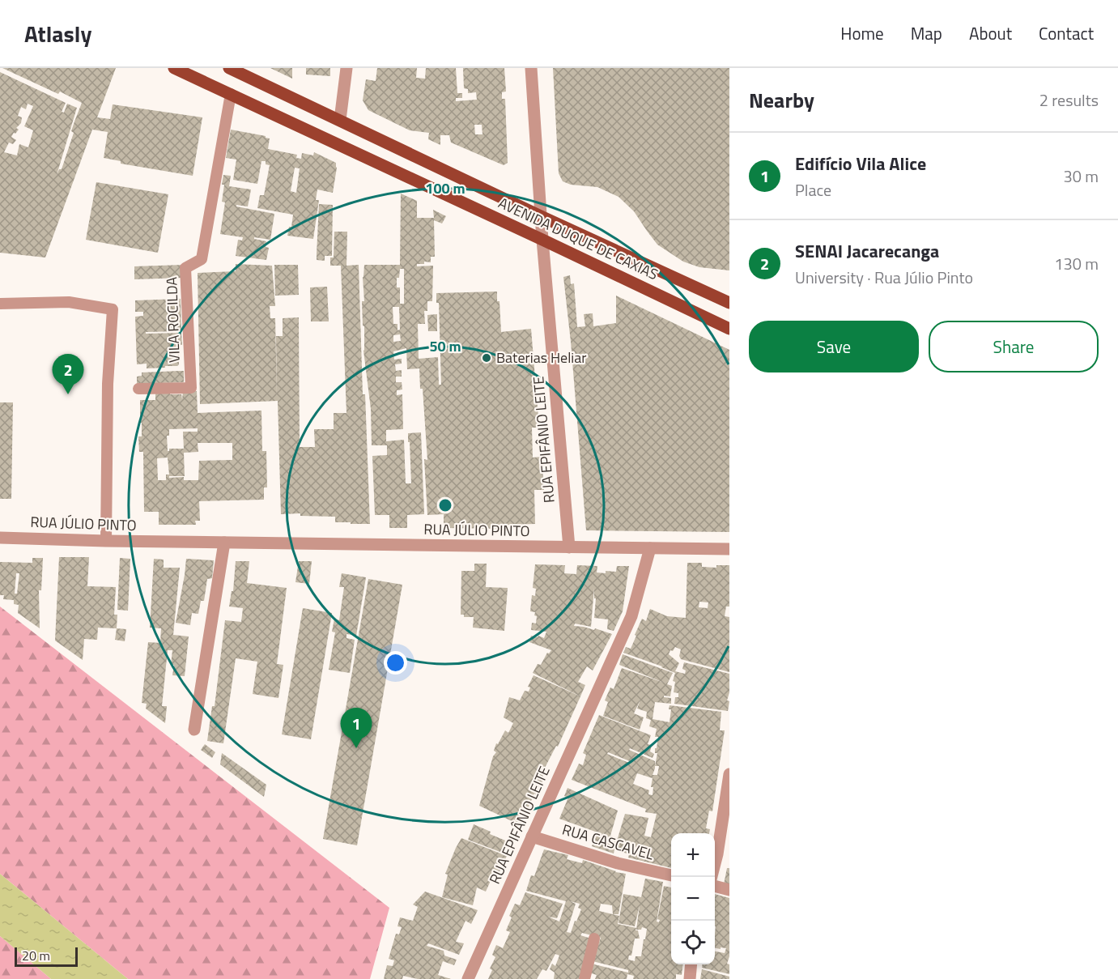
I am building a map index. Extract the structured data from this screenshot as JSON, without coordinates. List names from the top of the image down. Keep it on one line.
{"streets":{"main road":["AVENIDA DUQUE DE CAXIAS"],"street":["RUA EPIFÂNIO LEITE","RUA JÚLIO PINTO","RUA CASCAVEL"],"lane":["VILA ROCILDA"]},"crossings":[["AVENIDA DUQUE DE CAXIAS","VILA ROCILDA"],["AVENIDA DUQUE DE CAXIAS","RUA EPIFÂNIO LEITE"],["RUA EPIFÂNIO LEITE","RUA JÚLIO PINTO"],["RUA EPIFÂNIO LEITE","RUA CASCAVEL"]],"places":["Baterias Heliar"],"scale_bar":"20 m","page":{"header":"Atlasly","nav":["Home","Map","About","Contact"],"heading":["Nearby","2 results"],"list":[{"mark":"1","name":"Edifício Vila Alice","note":"Place","value":"30 m"},{"mark":"2","name":"SENAI Jacarecanga","note":"University · Rua Júlio Pinto","value":"130 m"}],"buttons":["Save","Share"],"pins":["2","1"],"map_buttons":["+","−"],"scale":"20 m"},"rings":["100 m","50 m"]}
